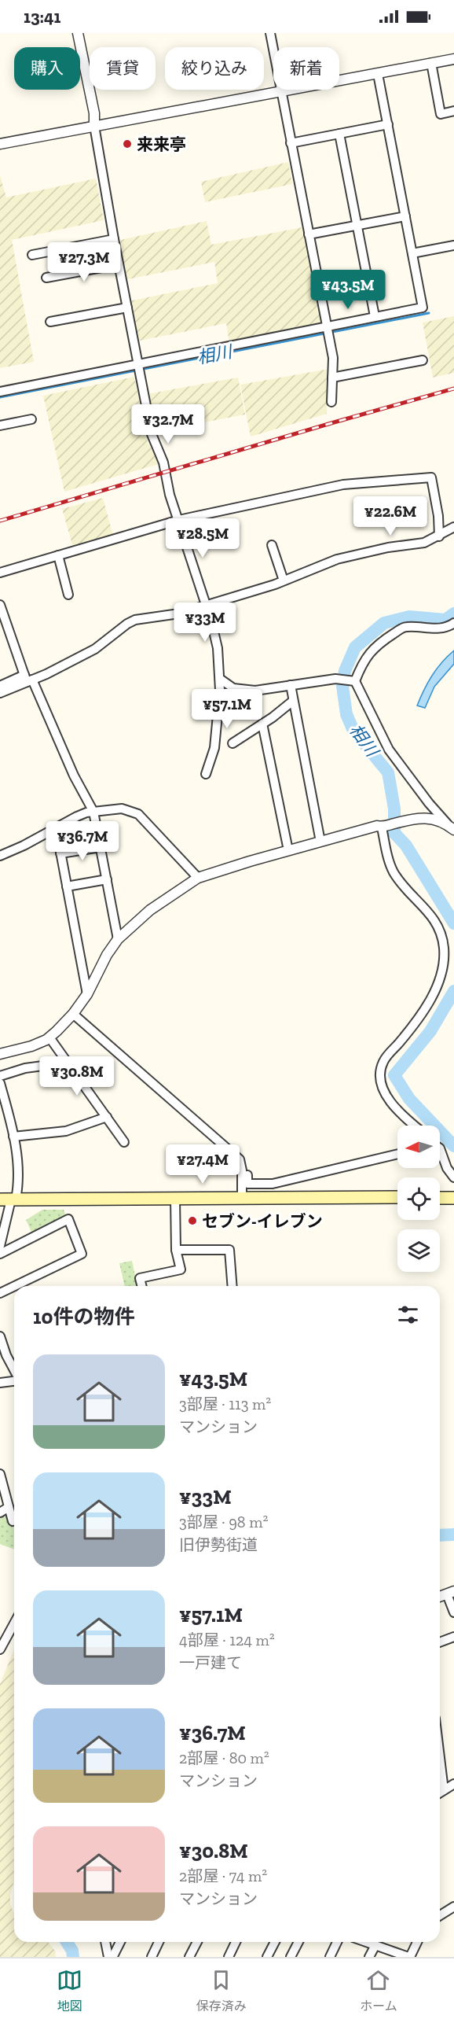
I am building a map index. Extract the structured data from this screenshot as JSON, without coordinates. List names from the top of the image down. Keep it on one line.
{"water":["相川"],"places":["来来亭","セブン-イレブン"],"north":"left","page":{"status":"13:41","chip":["購入","賃貸","絞り込み","新着"],"price":["¥27.3M","¥43.5M","¥32.7M","¥22.6M","¥28.5M","¥33M","¥57.1M","¥36.7M","¥30.8M","¥27.4M"],"heading":"10件の物件","list":[{"name":"¥43.5M","note":"3部屋 · 113 m² · マンション"},{"name":"¥33M","note":"3部屋 · 98 m² · 旧伊勢街道"},{"name":"¥57.1M","note":"4部屋 · 124 m² · 一戸建て"},{"name":"¥36.7M","note":"2部屋 · 80 m² · マンション"},{"name":"¥30.8M","note":"2部屋 · 74 m² · マンション"}],"tabs":["地図","保存済み","ホーム"]}}
